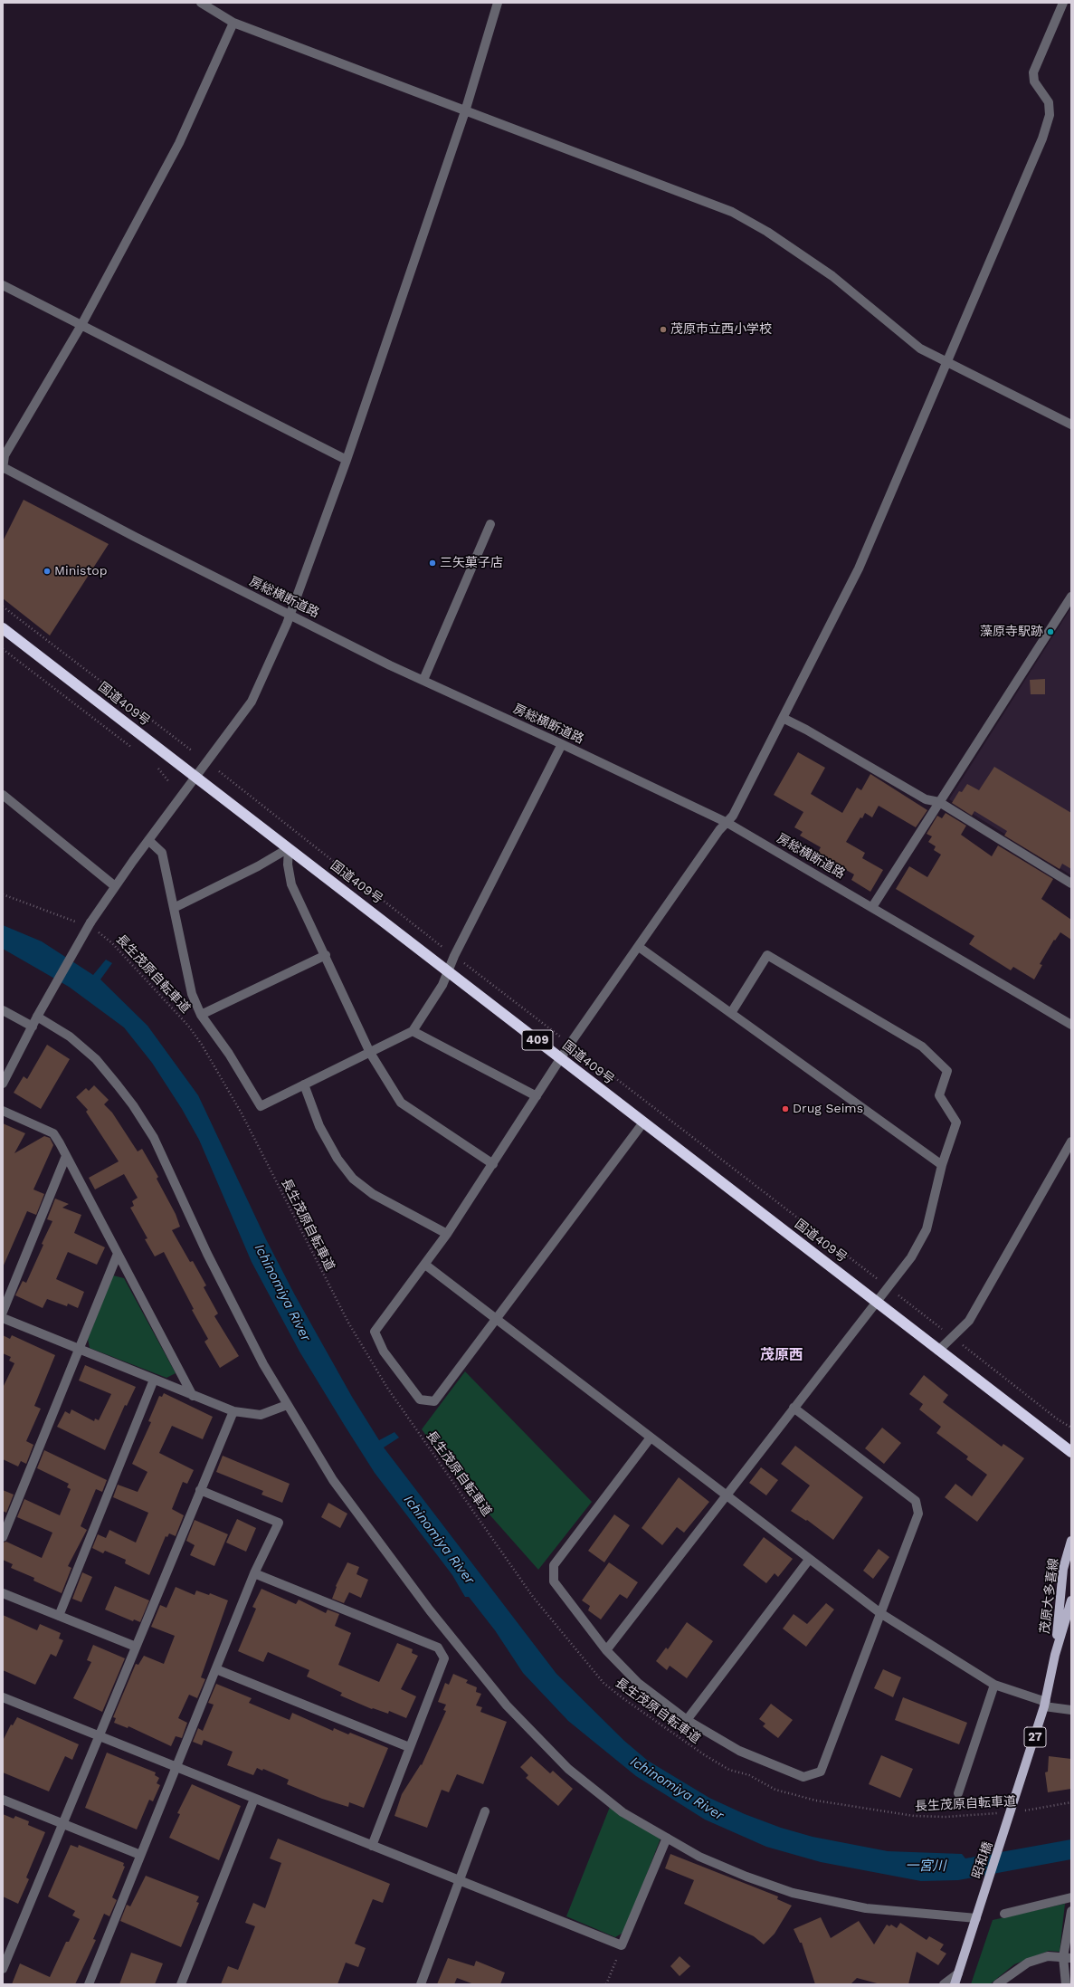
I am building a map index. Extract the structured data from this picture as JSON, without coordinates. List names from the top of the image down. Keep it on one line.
{"streets":{"highway":["国道409号","409"],"main road":["茂原大多喜線","27","昭和橋"],"street":["房総横断道路"],"path":["長生茂原自転車道"]},"crossings":[["長生茂原自転車道","茂原大多喜線"],["長生茂原自転車道","昭和橋"],["茂原大多喜線","昭和橋"],["27","昭和橋"]],"districts":["茂原西"],"water":["Ichinomiya River","一宮川"],"places":["茂原市立西小学校","三矢菓子店","Ministop","藻原寺駅跡","Drug Seims"]}
